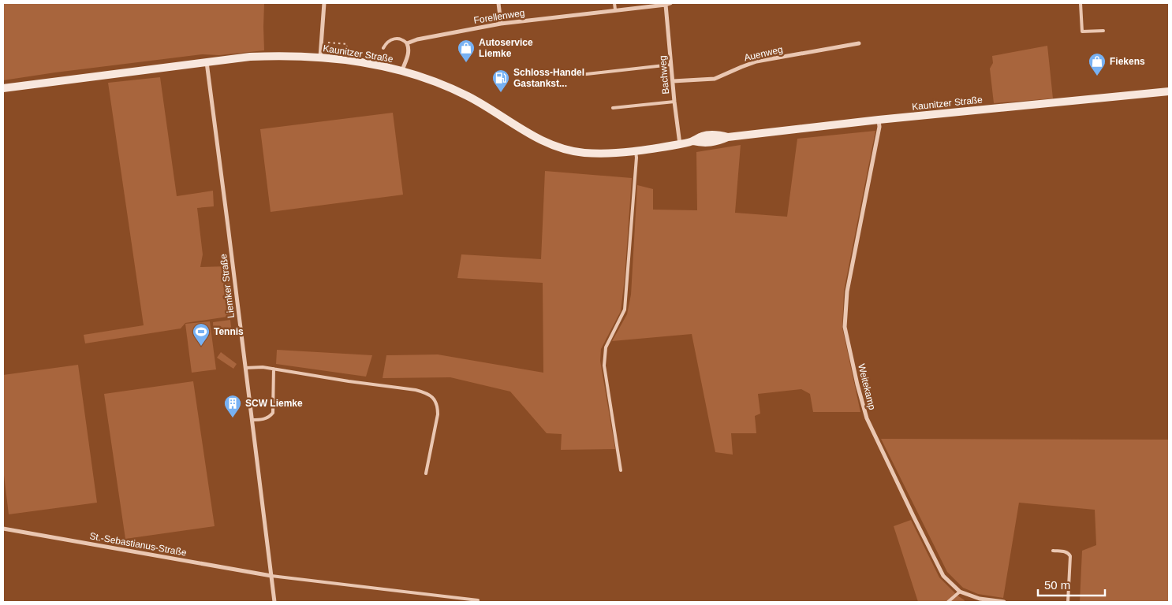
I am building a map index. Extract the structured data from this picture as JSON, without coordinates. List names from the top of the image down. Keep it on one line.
{"streets":{"street":["Forellenweg","Kaunitzer Straße","Auenweg","Bachweg","Liemker Straße","Weitekamp","St.-Sebastianus-Straße"]},"crossings":[["Forellenweg","Bachweg"],["Kaunitzer Straße","Bachweg"],["Kaunitzer Straße","Liemker Straße"],["Kaunitzer Straße","Weitekamp"],["Auenweg","Bachweg"],["Liemker Straße","St.-Sebastianus-Straße"]],"places":{"shop":["Autoservice Liemke","Fiekens"],"fuel station":["Schloss-Handel Gastankst..."],"sports":["Tennis"],"building":["SCW Liemke"]},"scale_bar":"50 m"}
